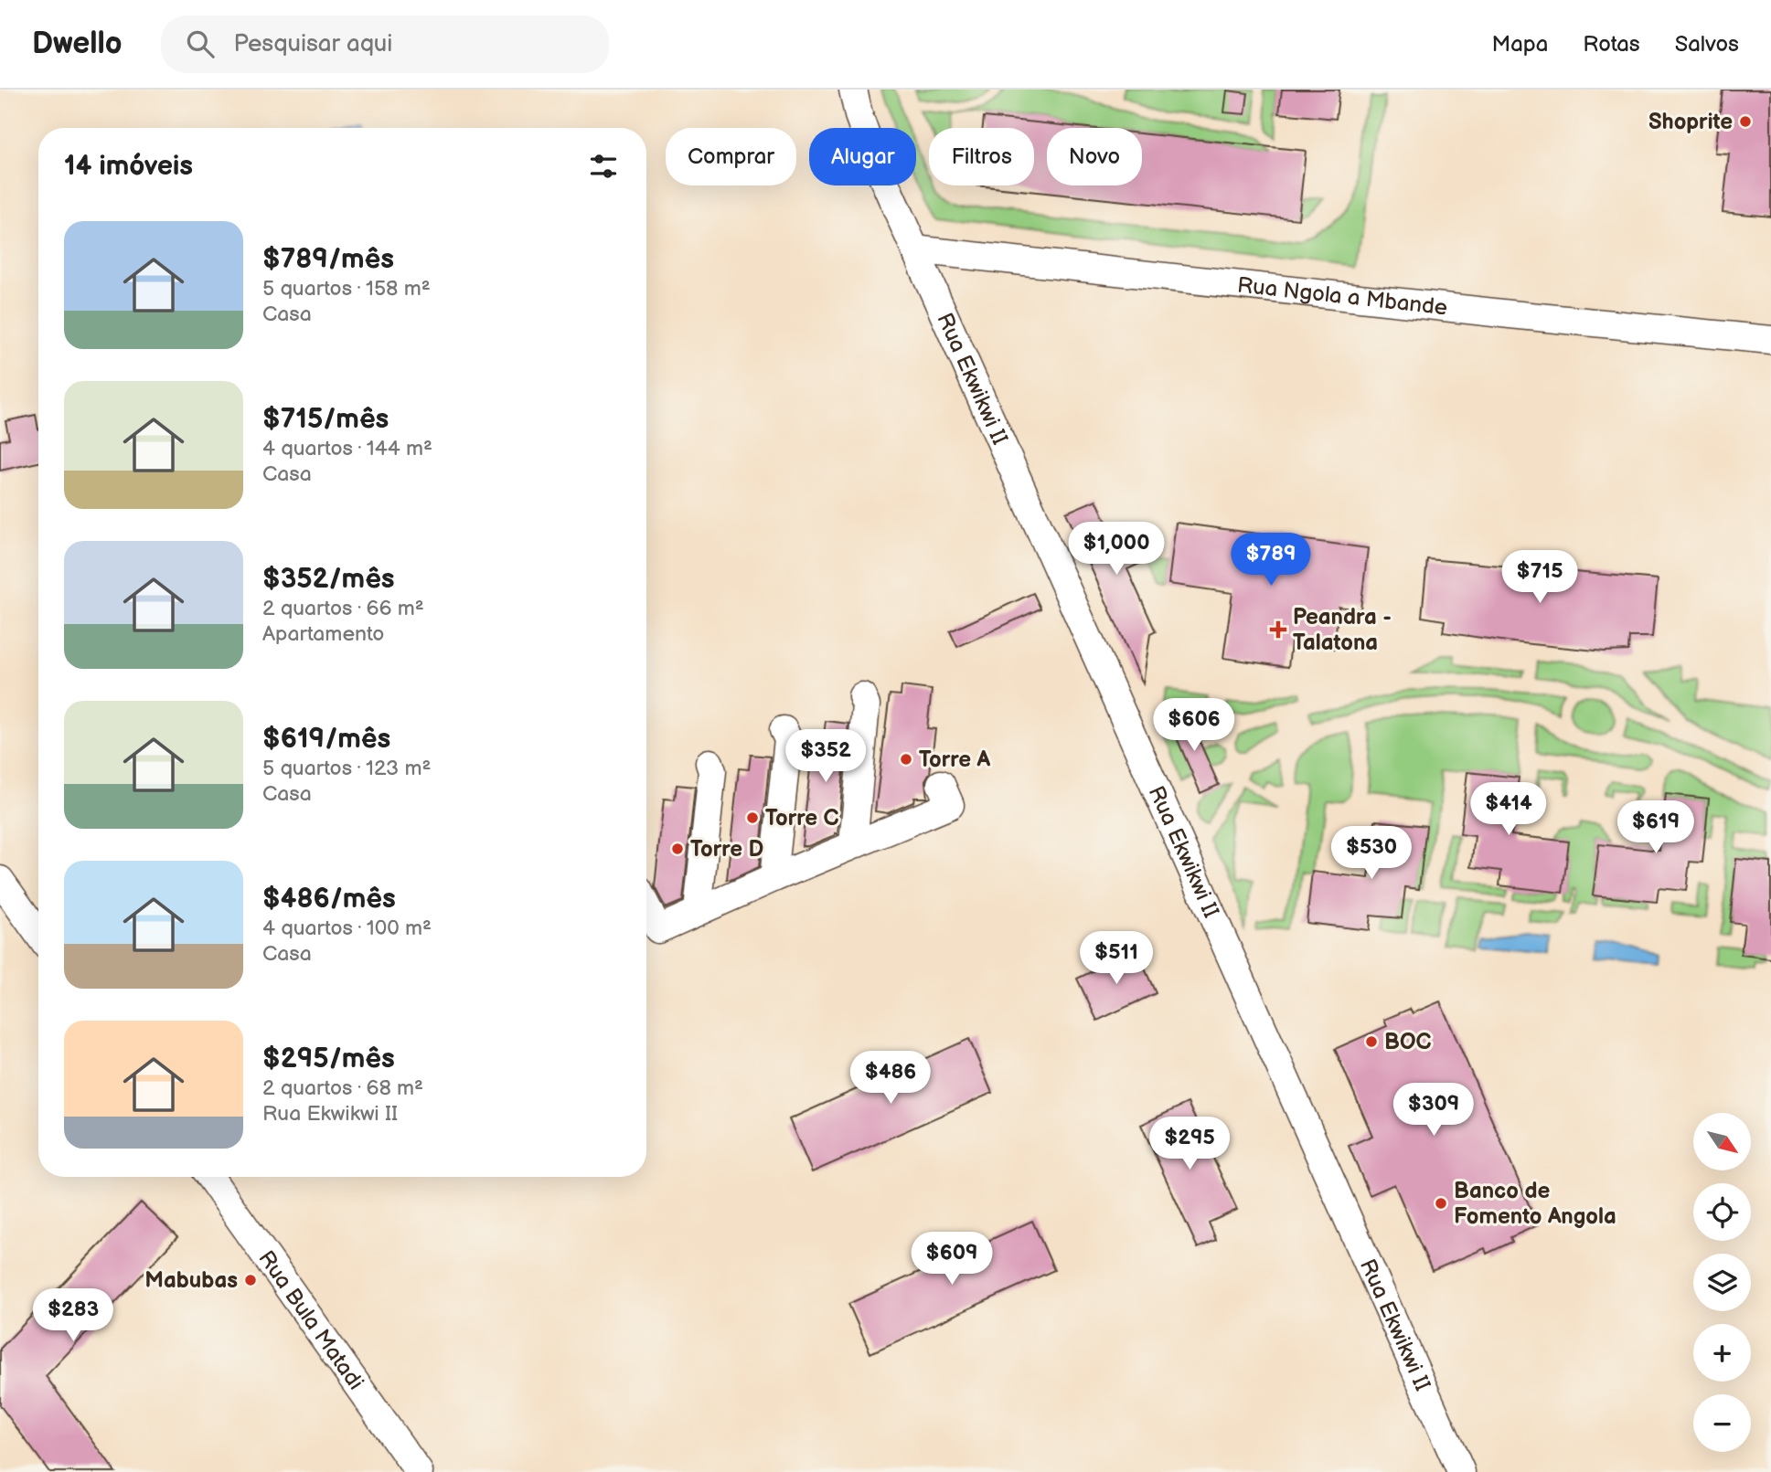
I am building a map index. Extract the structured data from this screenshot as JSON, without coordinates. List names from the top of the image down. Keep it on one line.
{"streets":{"street":["Rua Ngola a Mbande","Rua Ekwikwi II","Rua Bula Matadi"]},"crossings":[["Rua Ngola a Mbande","Rua Ekwikwi II"]],"places":{"other":["Shoprite","Torre A","Torre C","Torre D","BOC","Banco de Fomento Angola","Mabubas"],"health":["Peandra - Talatona"]},"north":"bottom right","page":{"header":"Dwello","search":"Pesquisar aqui","nav":["Mapa","Rotas","Salvos"],"chip":["Comprar","Alugar","Filtros","Novo"],"heading":"14 imóveis","list":[{"name":"$789/mês","note":"5 quartos · 158 m² · Casa"},{"name":"$715/mês","note":"4 quartos · 144 m² · Casa"},{"name":"$352/mês","note":"2 quartos · 66 m² · Apartamento"},{"name":"$619/mês","note":"5 quartos · 123 m² · Casa"},{"name":"$486/mês","note":"4 quartos · 100 m² · Casa"},{"name":"$295/mês","note":"2 quartos · 68 m² · Rua Ekwikwi II"}],"price":["$1,000","$789","$715","$606","$352","$414","$619","$530","$511","$486","$309","$295","$609","$283"],"map_buttons":["+","−"]}}
